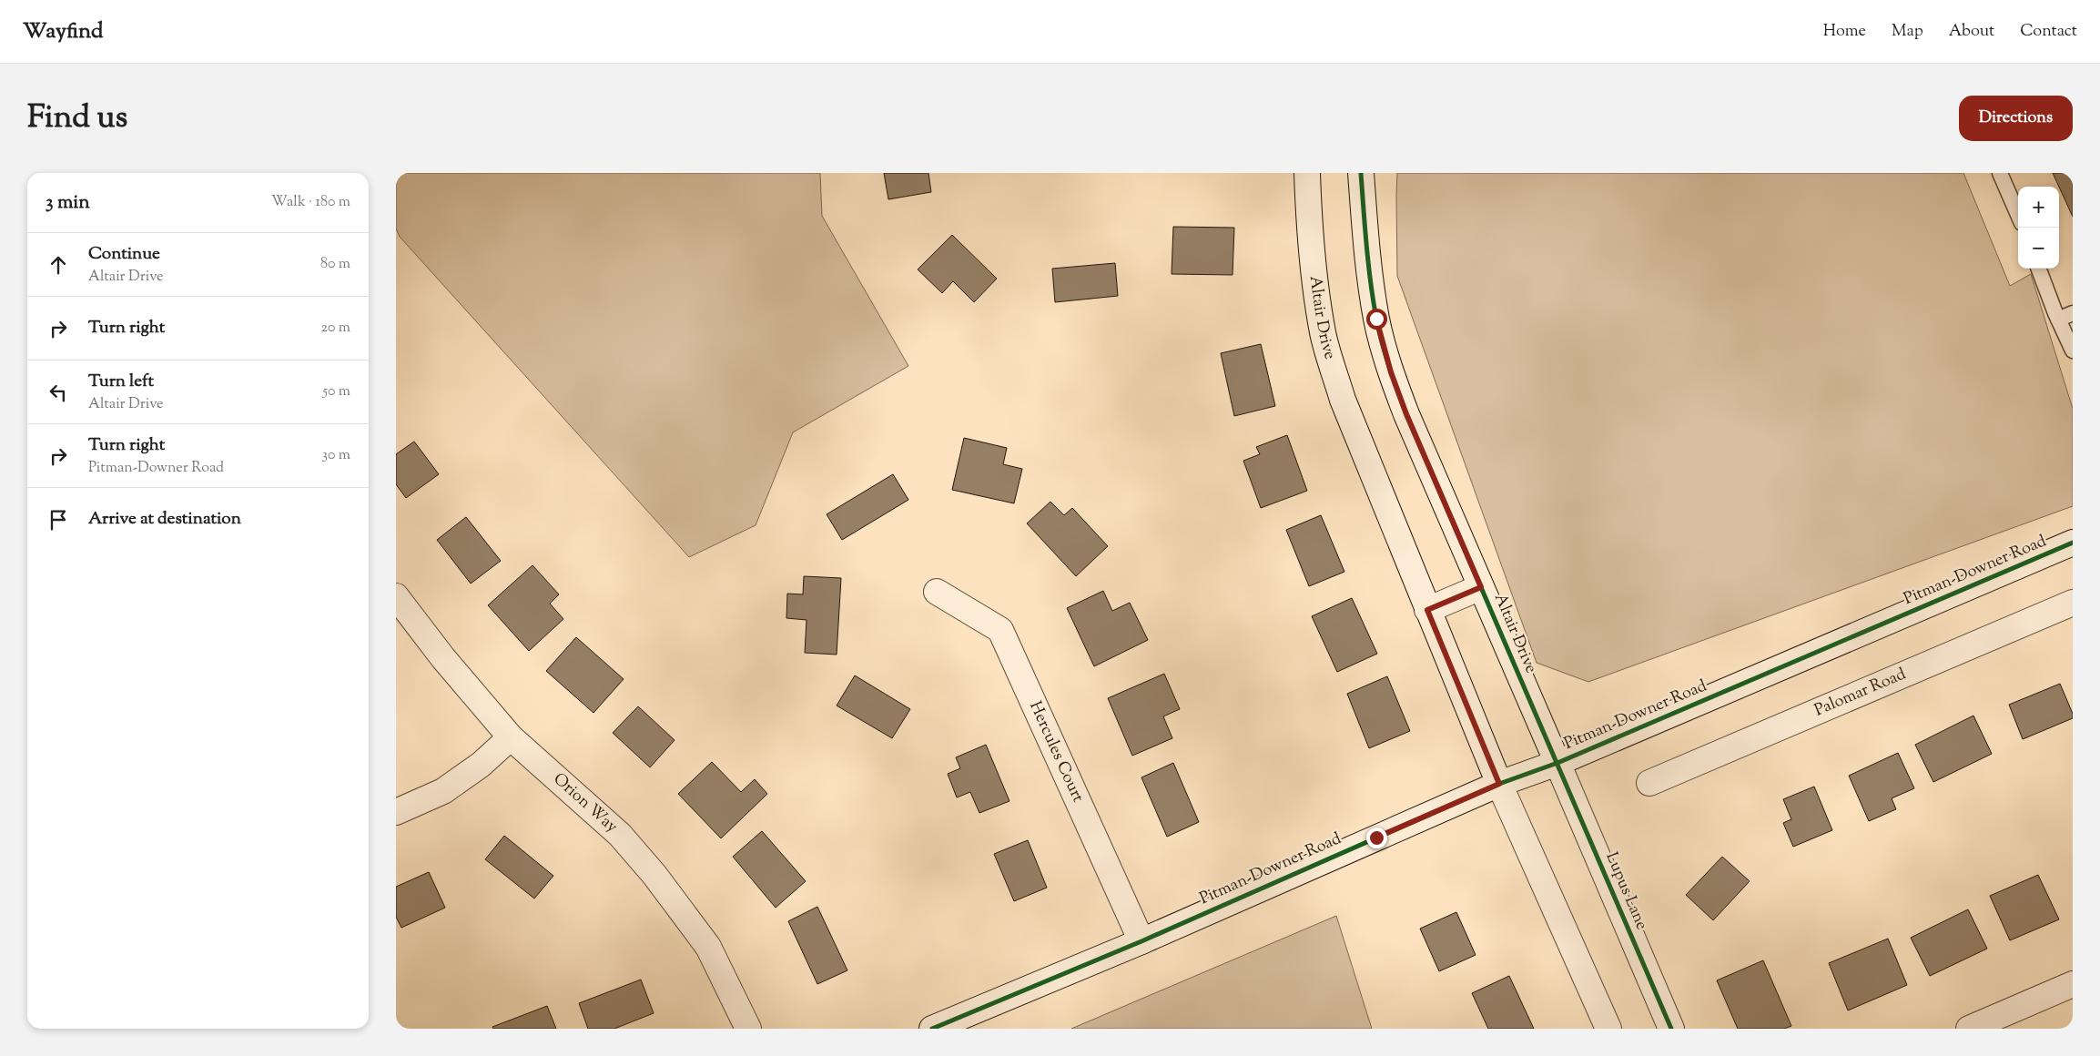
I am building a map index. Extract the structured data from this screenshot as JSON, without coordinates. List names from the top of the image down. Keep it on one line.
{"streets":{"street":["Altair Drive","Pitman-Downer Road","Palomar Road","Hercules Court","Orion Way","Lupus Lane"]},"crossings":[["Altair Drive","Pitman-Downer Road"],["Altair Drive","Lupus Lane"],["Pitman-Downer Road","Hercules Court"],["Pitman-Downer Road","Lupus Lane"]],"page":{"header":"Wayfind","nav":["Home","Map","About","Contact"],"title":"Find us","buttons":"Directions","heading":["3 min","Walk · 180 m"],"map_buttons":["+","−"],"list":[["Continue","Altair Drive","80 m"],["Turn right","20 m"],["Turn left","Altair Drive","50 m"],["Turn right","Pitman-Downer Road","30 m"],"Arrive at destination"]}}
